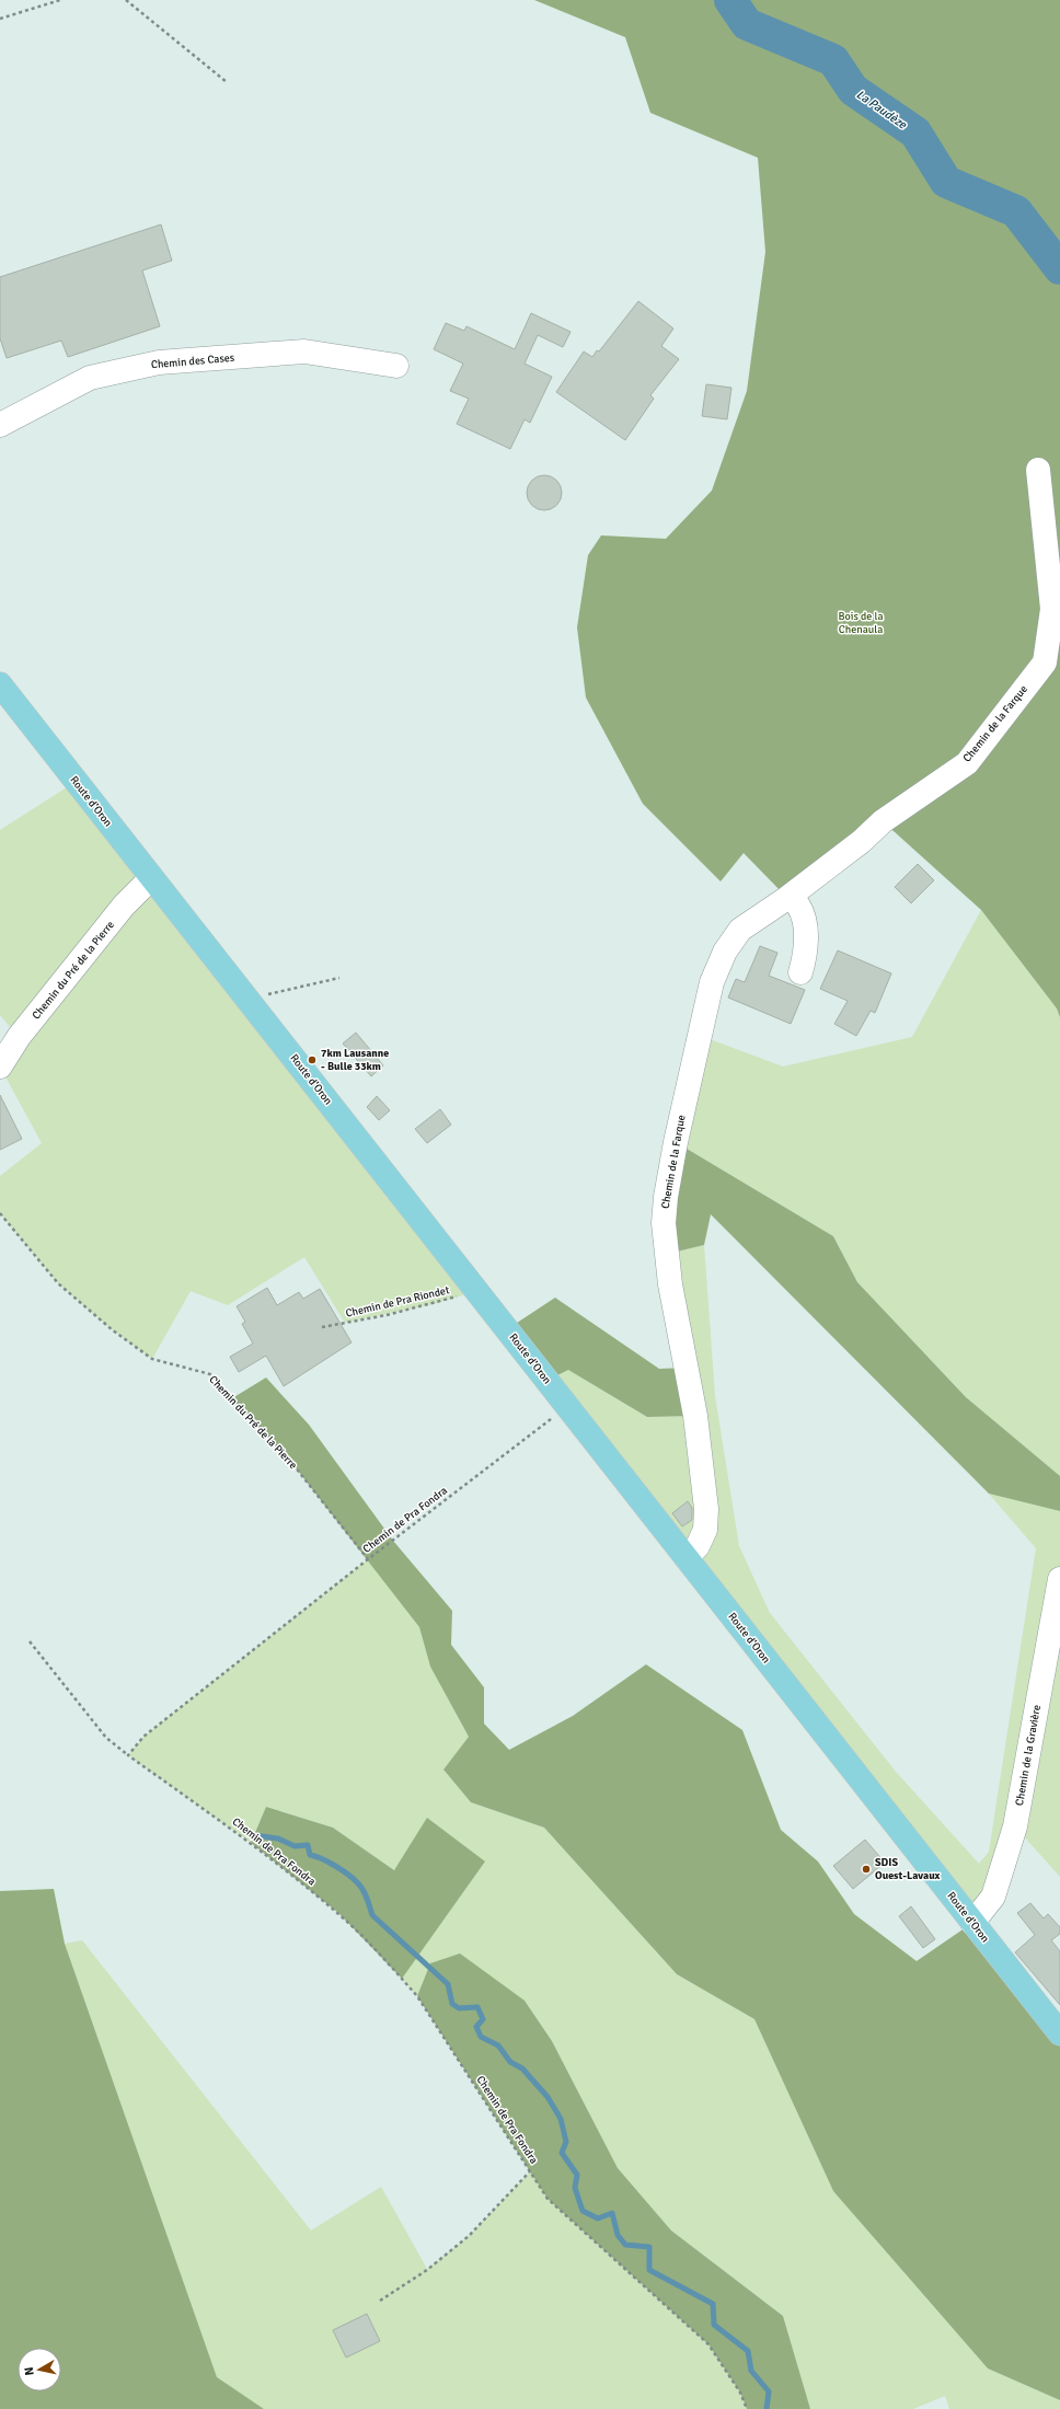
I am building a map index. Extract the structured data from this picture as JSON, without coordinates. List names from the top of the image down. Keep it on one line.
{"streets":{"main road":["Route d'Oron"],"street":["Chemin des Cases","Chemin de la Farque","Chemin du Pré de la Pierre","Chemin de la Gravière"],"path":["Chemin de Pra Riondet","Chemin de Pra Fondra"]},"crossings":[["Chemin de la Farque","Route d'Oron"],["Route d'Oron","Chemin du Pré de la Pierre"],["Route d'Oron","Chemin de Pra Riondet"],["Route d'Oron","Chemin de Pra Fondra"],["Route d'Oron","Chemin de la Gravière"],["Chemin du Pré de la Pierre","Chemin de Pra Fondra"]],"water":["La Paudèze"],"parks":["Bois de la Chenaula"],"places":["7km Lausanne - Bulle 33km","SDIS Ouest-Lavaux"],"north":"left"}
